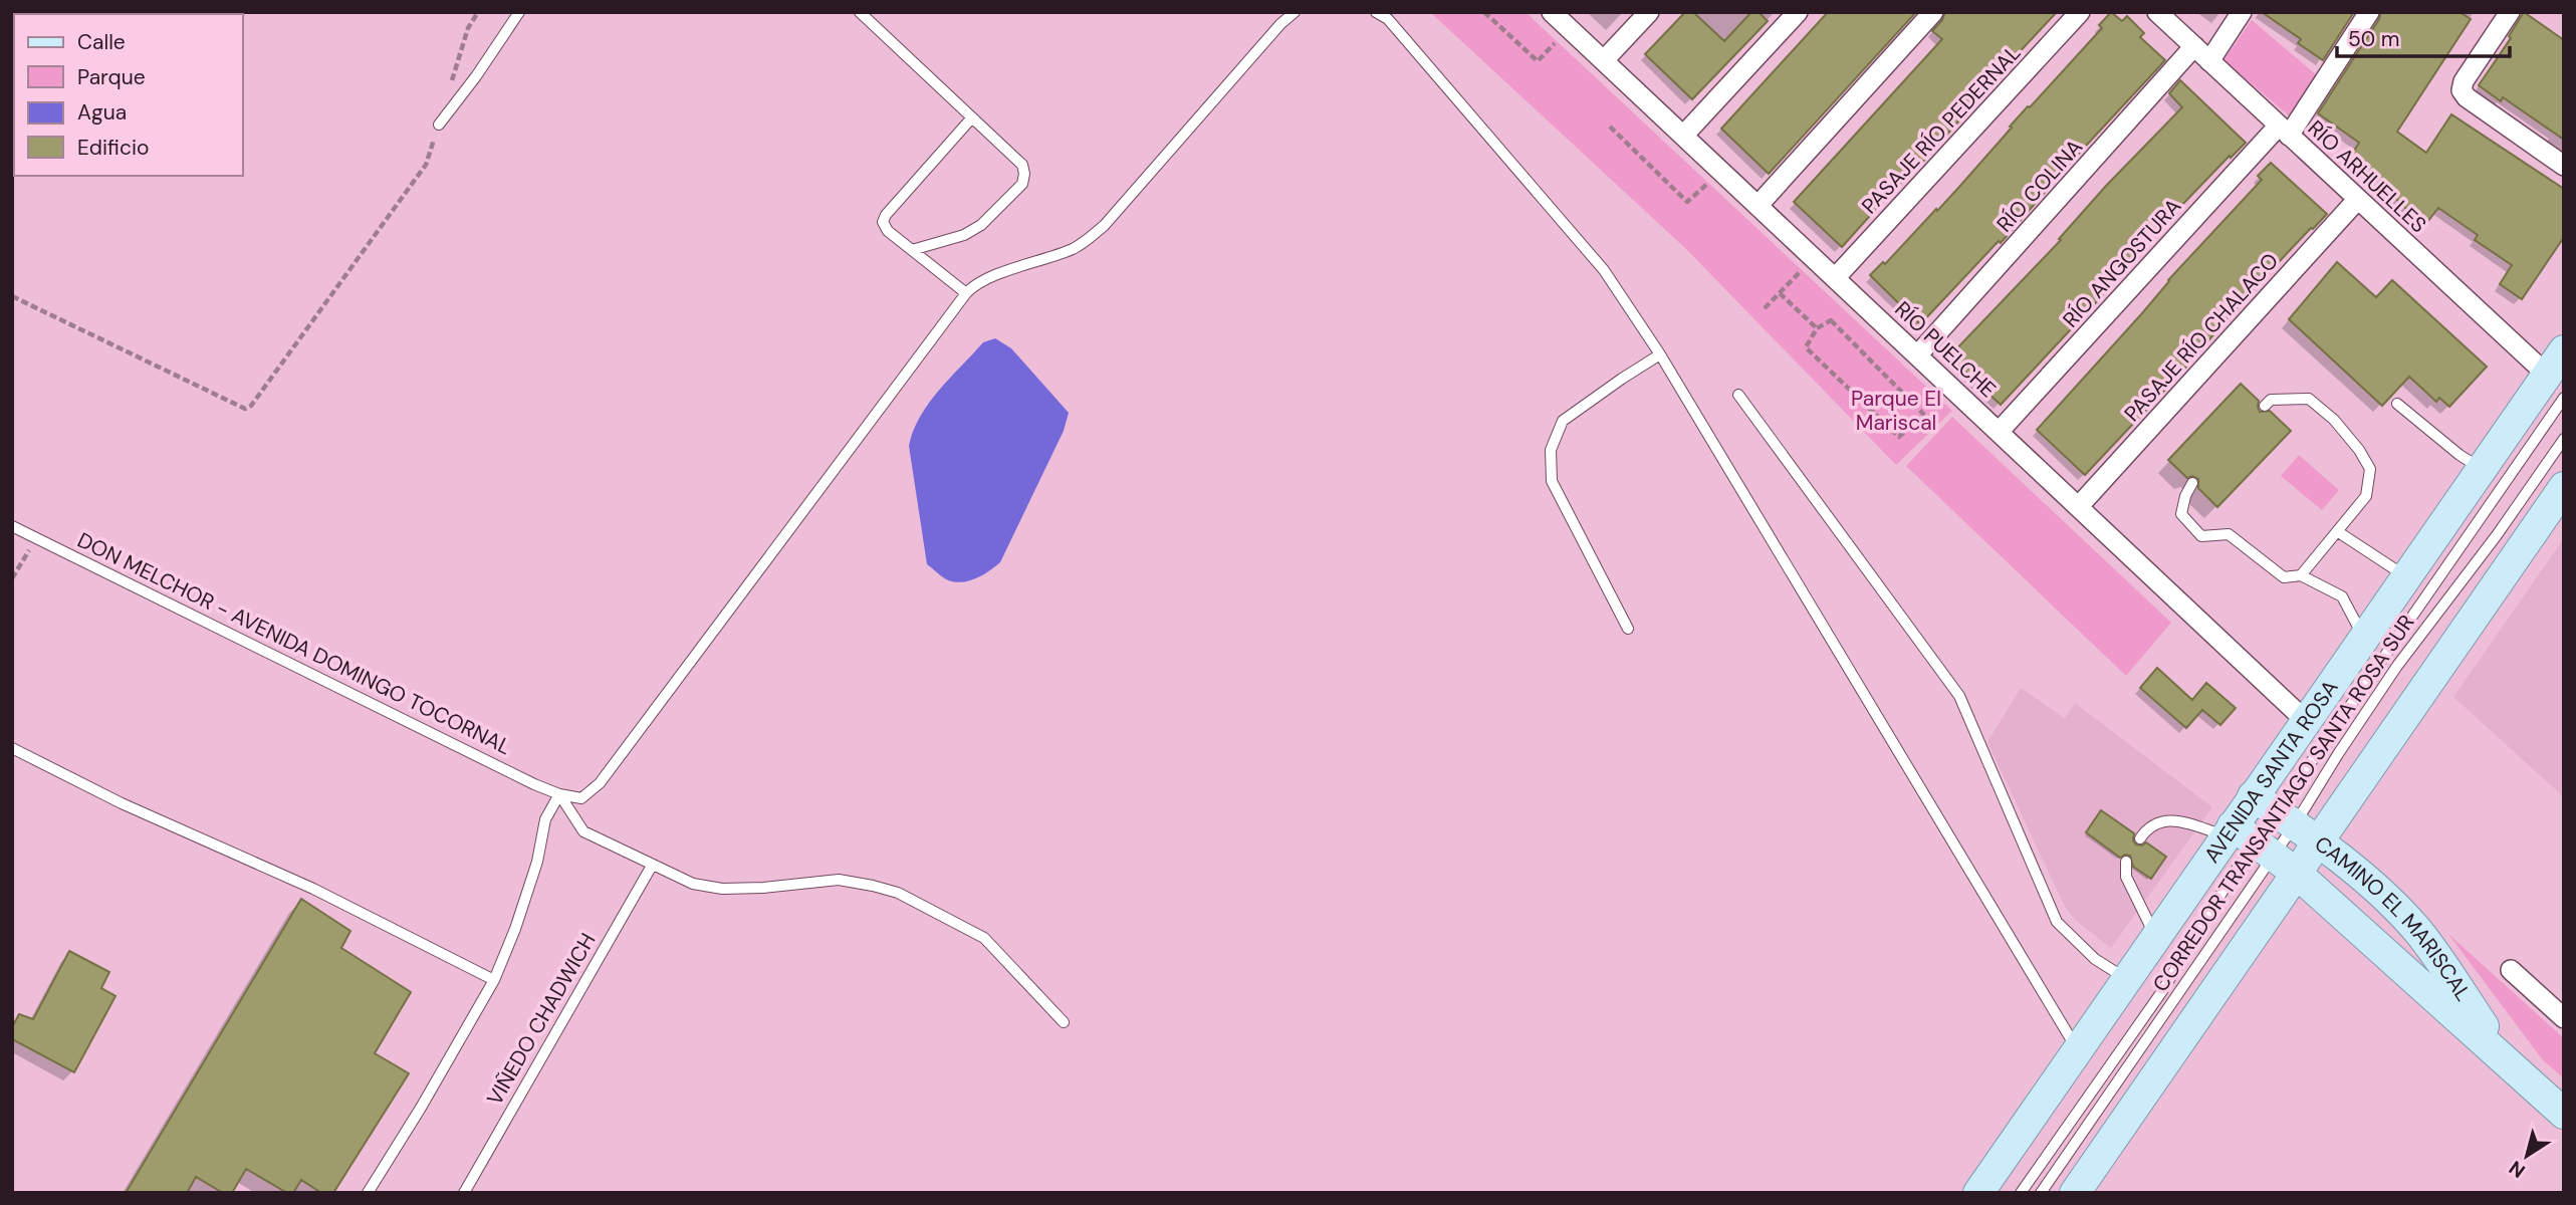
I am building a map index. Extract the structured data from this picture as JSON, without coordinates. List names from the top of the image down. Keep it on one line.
{"streets":{"main road":["AVENIDA SANTA ROSA","CAMINO EL MARISCAL"],"street":["PASAJE RÍO PEDERNAL","RÍO ARHUELLES","RÍO COLINA","RÍO ANGOSTURA","PASAJE RÍO CHALACO","RÍO PUELCHE"],"lane":["DON MELCHOR - AVENIDA DOMINGO TOCORNAL","CORREDOR TRANSANTIAGO SANTA ROSA SUR","VIÑEDO CHADWICH"]},"crossings":[["PASAJE RÍO PEDERNAL","RÍO PUELCHE"],["RÍO ARHUELLES","RÍO COLINA"],["RÍO ARHUELLES","RÍO ANGOSTURA"],["RÍO ARHUELLES","PASAJE RÍO CHALACO"],["RÍO ARHUELLES","AVENIDA SANTA ROSA"],["RÍO ARHUELLES","CORREDOR TRANSANTIAGO SANTA ROSA SUR"],["RÍO COLINA","RÍO PUELCHE"],["RÍO ANGOSTURA","RÍO PUELCHE"],["PASAJE RÍO CHALACO","RÍO PUELCHE"],["RÍO PUELCHE","AVENIDA SANTA ROSA"],["AVENIDA SANTA ROSA","CORREDOR TRANSANTIAGO SANTA ROSA SUR"],["AVENIDA SANTA ROSA","CAMINO EL MARISCAL"],["CORREDOR TRANSANTIAGO SANTA ROSA SUR","CAMINO EL MARISCAL"]],"parks":["Parque El Mariscal"],"legend":["Calle","Parque","Agua","Edificio"],"scale_bar":"50 m","north":"bottom left"}
